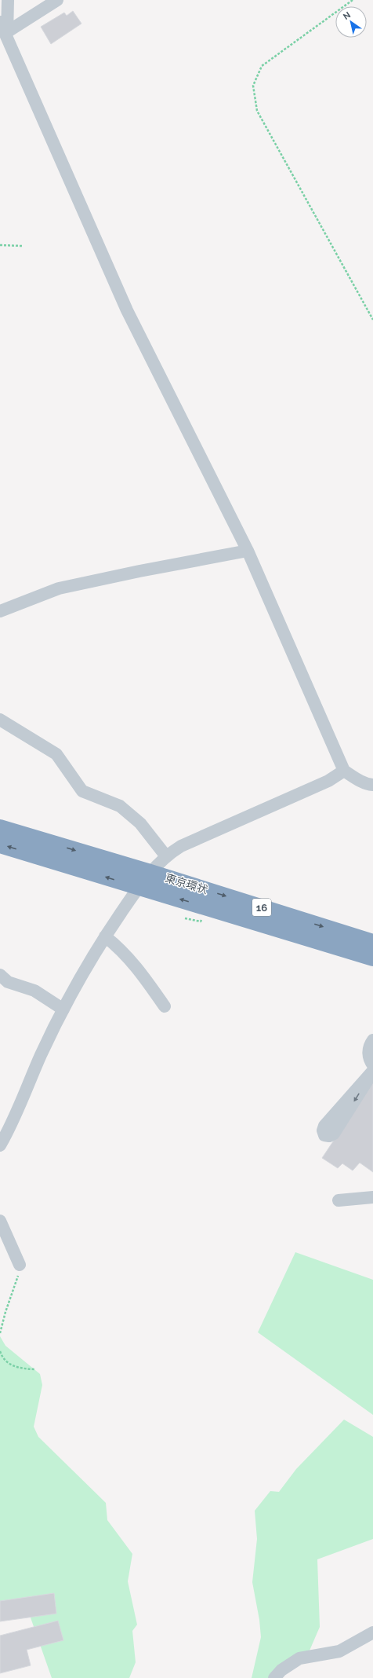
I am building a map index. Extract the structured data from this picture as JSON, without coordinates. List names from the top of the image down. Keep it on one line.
{"streets":{"highway":["東京環状","16"]},"north":"top left"}
